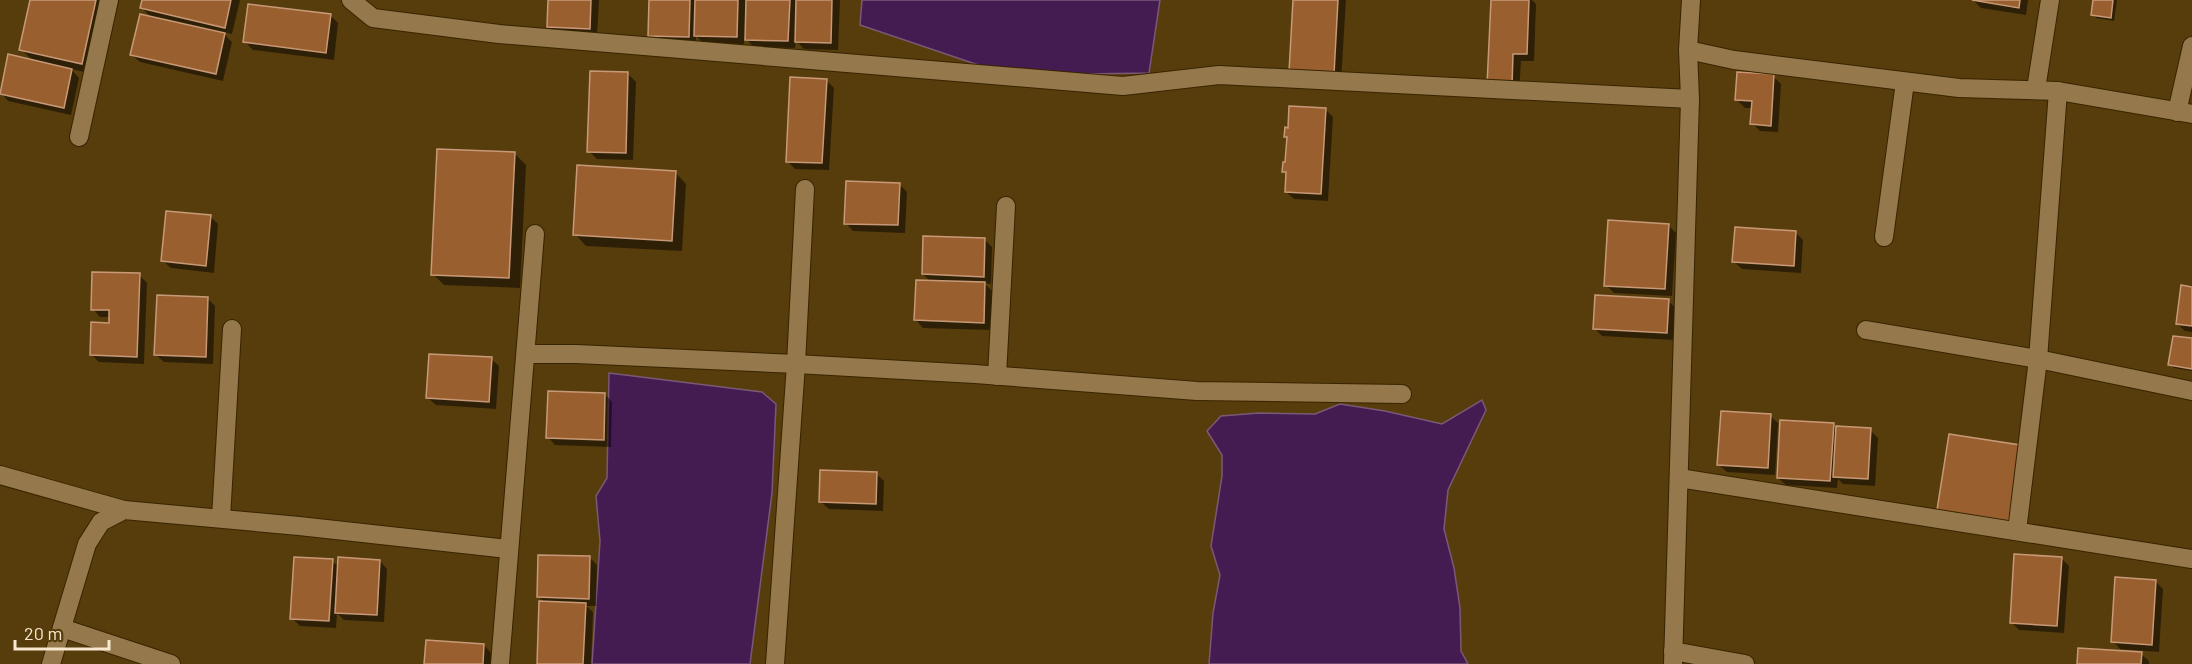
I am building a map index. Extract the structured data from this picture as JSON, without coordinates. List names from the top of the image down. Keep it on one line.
{"scale_bar":"20 m"}
